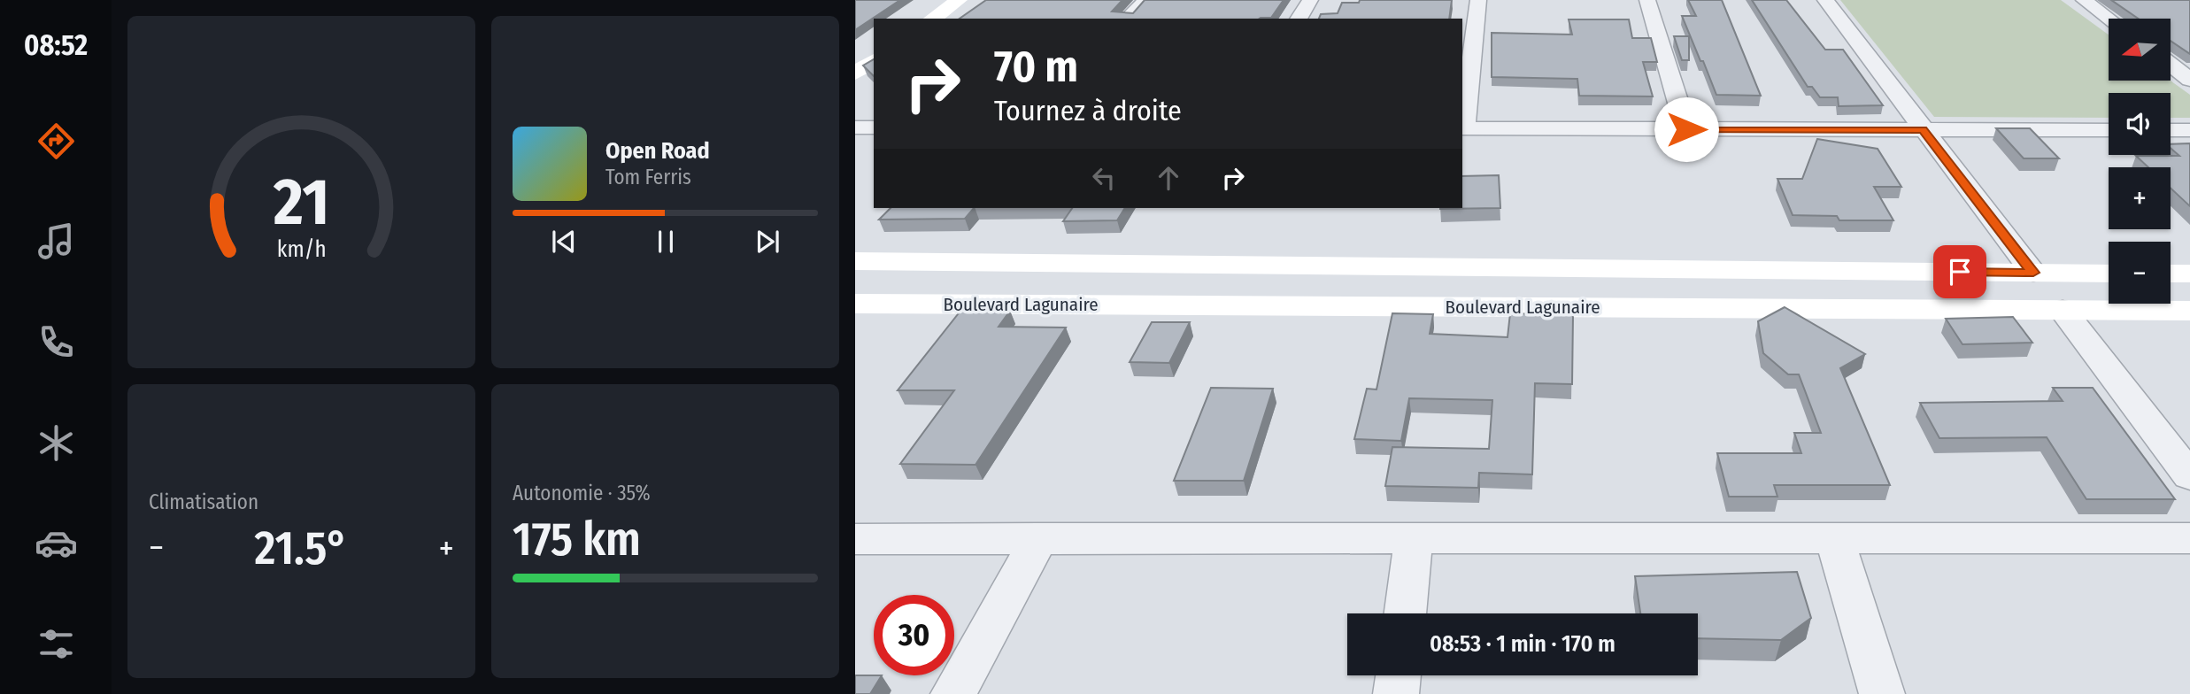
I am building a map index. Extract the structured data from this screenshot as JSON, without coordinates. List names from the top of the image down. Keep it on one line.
{"streets":{"main road":["Boulevard Lagunaire"]},"north":"left","page":{"tabs":"08:52","map_buttons":["+","−"],"turn":["70 m","Tournez à droite"],"song":["Open Road","Tom Ferris"],"tile":["Climatisation",["Autonomie · 35%","175 km"]],"heat":["−","21.5°","+"],"limit":"30","trip":"08:53 · 1 min · 170 m","gauge":["21","km/h"]}}
